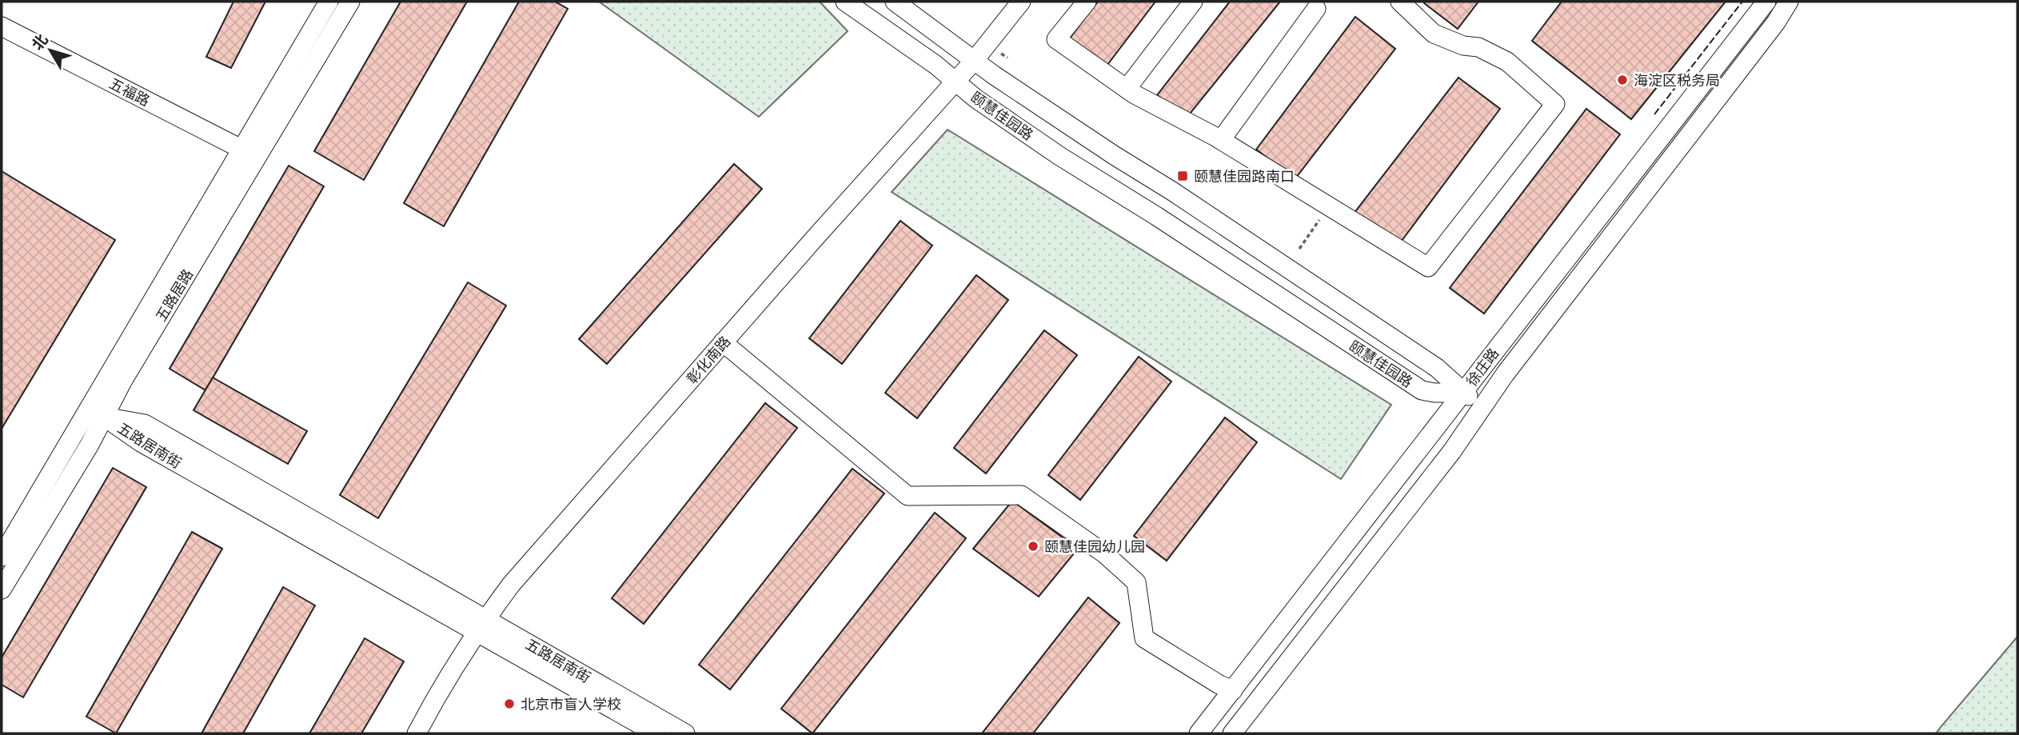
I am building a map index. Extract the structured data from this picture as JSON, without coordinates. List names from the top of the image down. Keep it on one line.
{"streets":{"street":["五福路","颐慧佳园路","五路居路","彰化南路","徐庄路","五路居南街"]},"crossings":[["五福路","五路居路"],["颐慧佳园路","彰化南路"],["颐慧佳园路","徐庄路"],["五路居路","五路居南街"],["彰化南路","五路居南街"]],"places":{"other":["海淀区税务局","颐慧佳园幼儿园","北京市盲人学校"],"transit":["颐慧佳园路南口"]},"north":"top left"}
